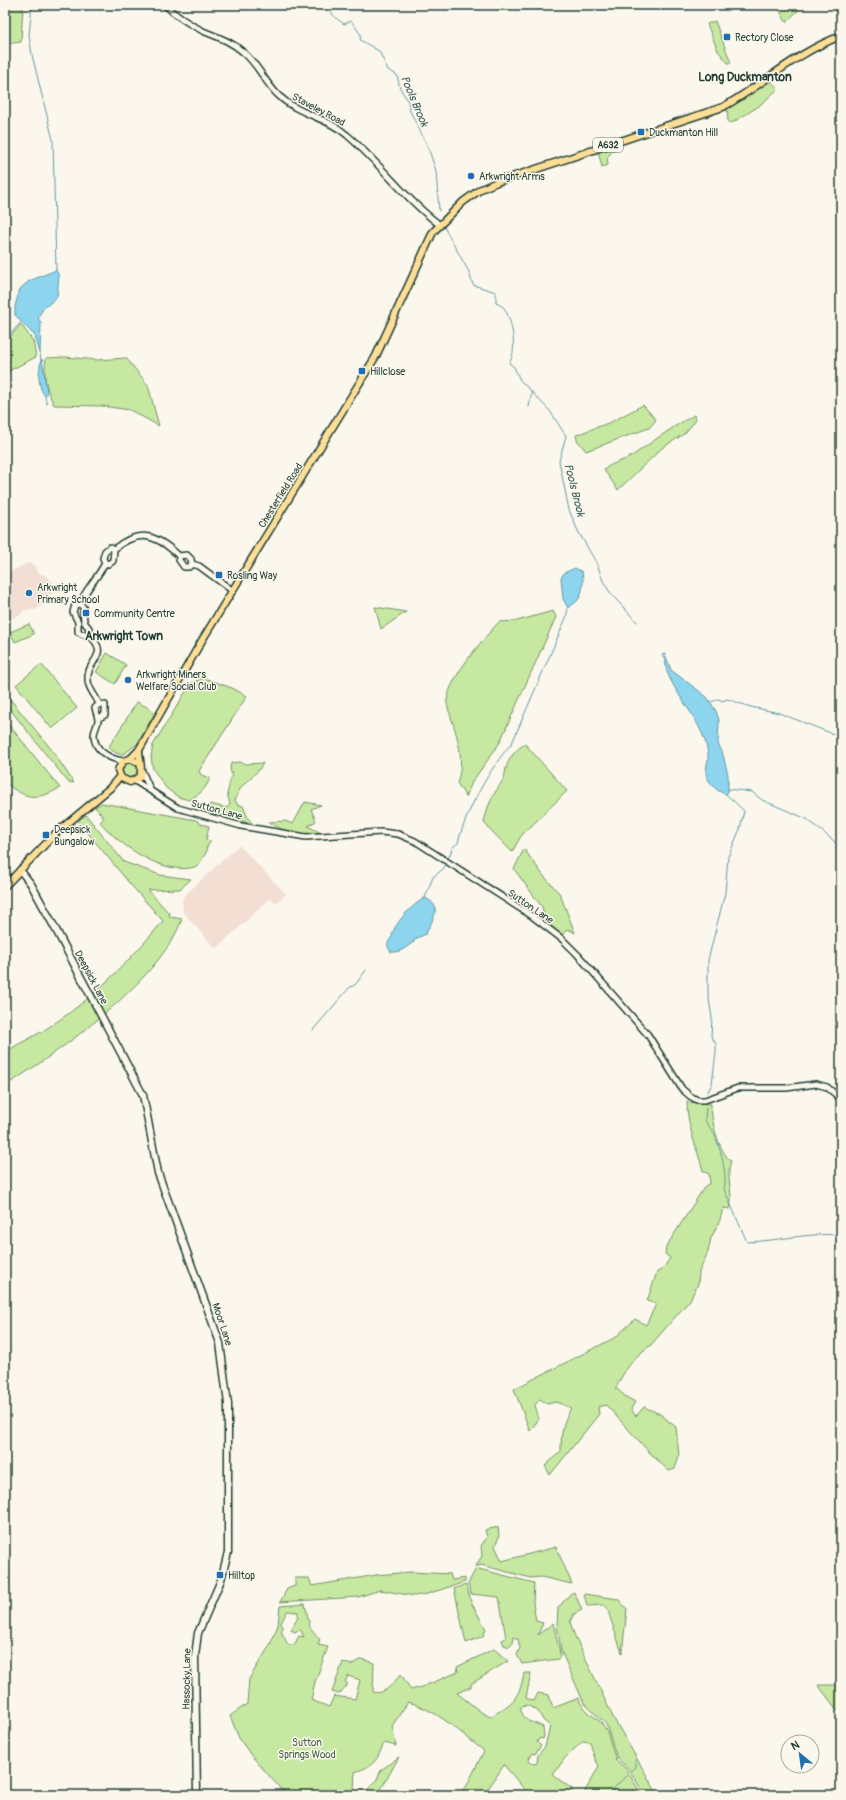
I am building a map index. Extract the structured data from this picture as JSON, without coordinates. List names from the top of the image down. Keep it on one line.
{"streets":{"main road":["A632","Chesterfield Road","Deepsick Lane","Moor Lane","Hassocky Lane"],"street":["Staveley Road","Sutton Lane"]},"crossings":[["Staveley Road","Chesterfield Road"],["Chesterfield Road","Sutton Lane"],["Deepsick Lane","Moor Lane"],["Moor Lane","Hassocky Lane"]],"districts":["Long Duckmanton","Arkwright Town"],"water":["Pools Brook"],"parks":["Sutton Springs Wood"],"places":{"transit":["Rectory Close","Duckmanton Hill","Hillclose","Rosling Way","Community Centre","Deepsick Bungalow","Hilltop"],"other":["Arkwright Arms","Arkwright Primary School","Arkwright Miners Welfare Social Club"]},"north":"top left"}
